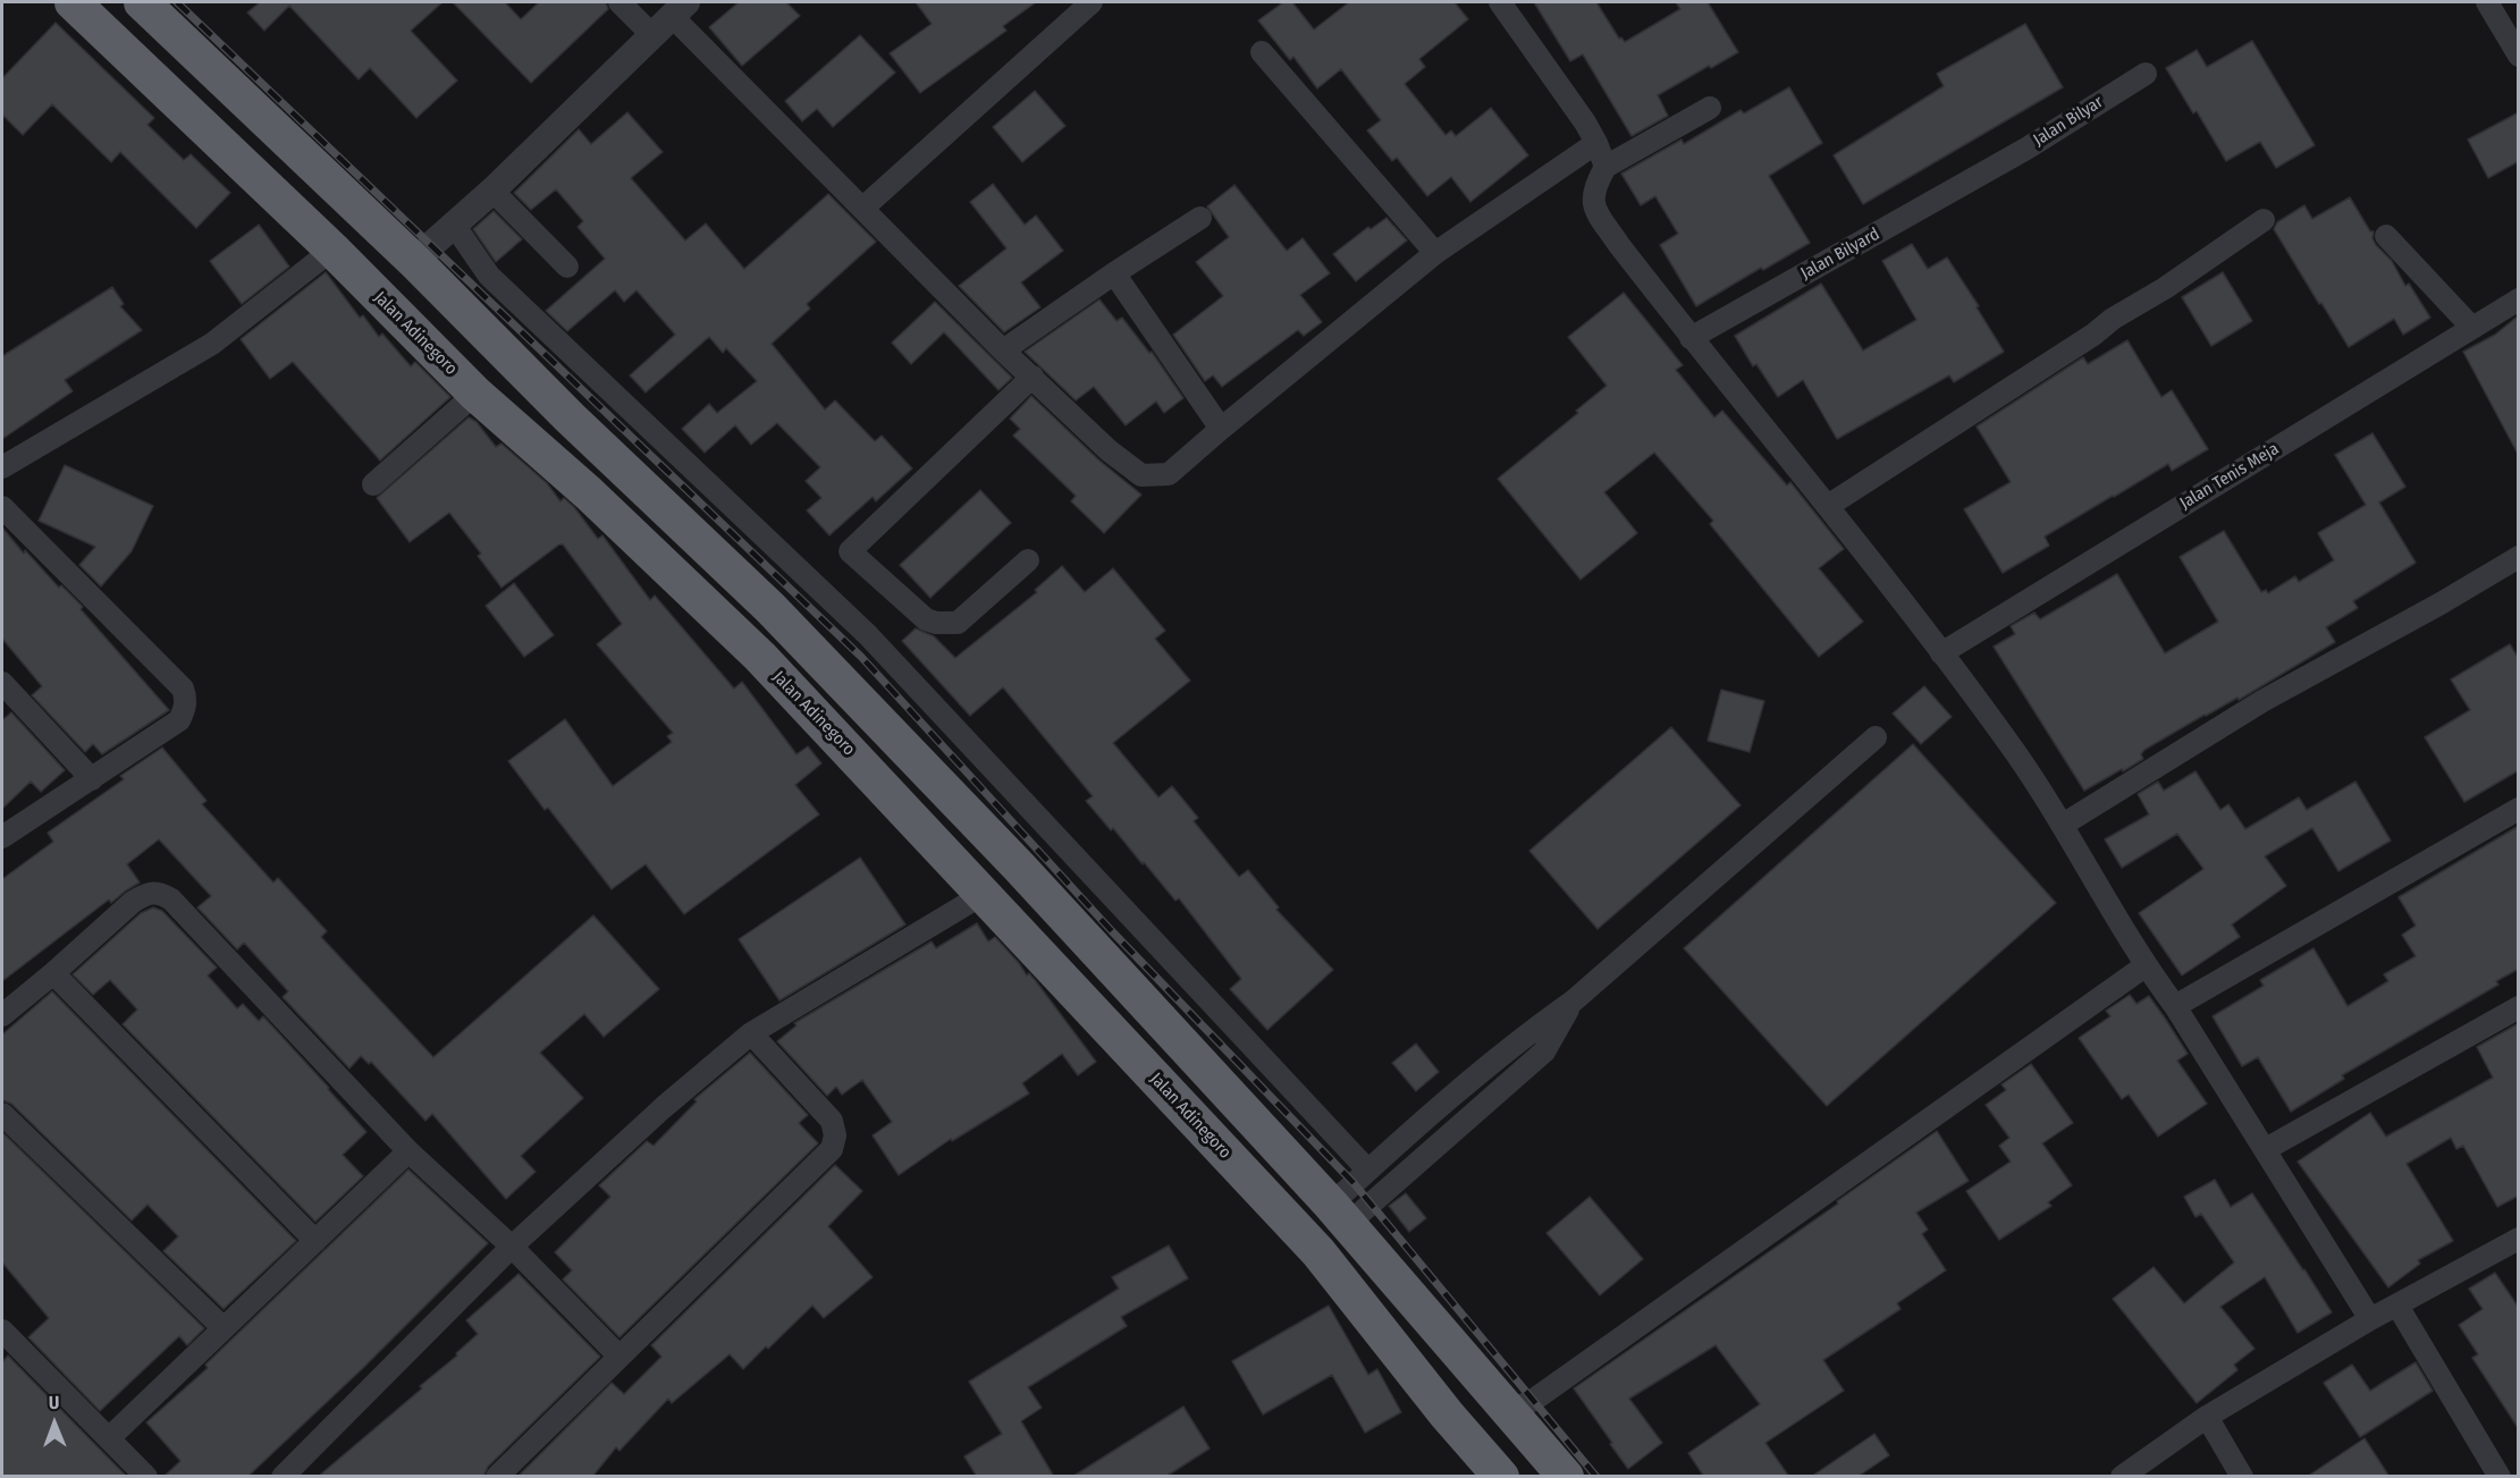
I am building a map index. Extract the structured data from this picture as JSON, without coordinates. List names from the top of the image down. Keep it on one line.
{"streets":{"highway":["Jalan Adinegoro"],"street":["Jalan Bilyar","Jalan Bilyard","Jalan Tenis Meja"]},"crossings":[["Jalan Bilyar","Jalan Bilyard"]],"north":"top"}
